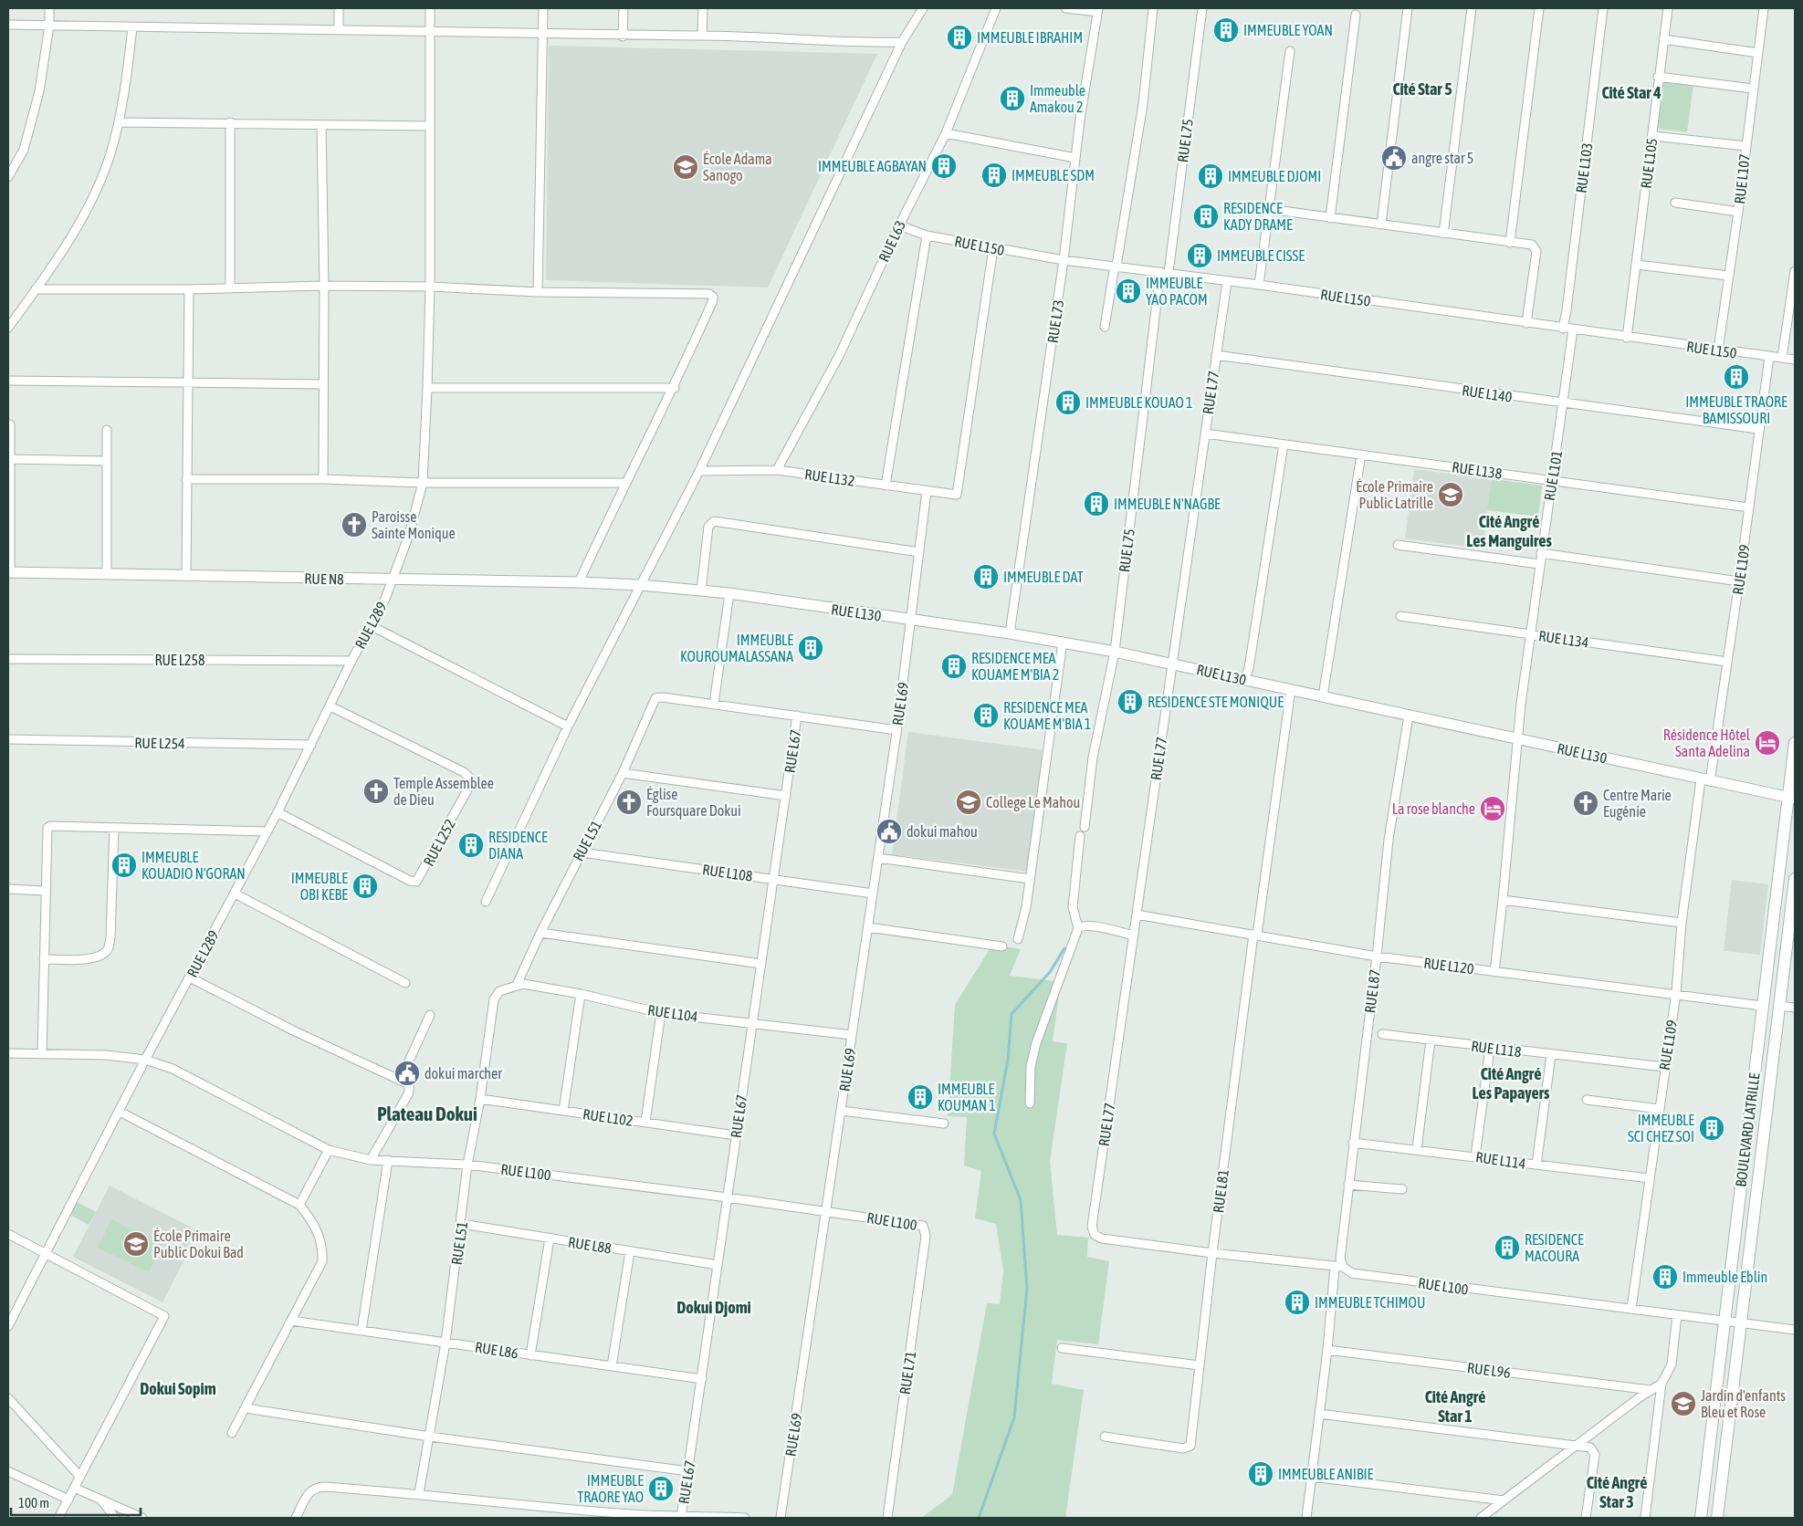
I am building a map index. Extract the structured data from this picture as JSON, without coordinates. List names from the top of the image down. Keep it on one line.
{"streets":{"main road":["BOULEVARD LATRILLE"],"street":["RUE L75","RUE L105","RUE L103","RUE L107","RUE L63","RUE L150","RUE L73","RUE L77","RUE L140","RUE L138","RUE L101","RUE L132","RUE L109","RUE N8","RUE L130","RUE L289","RUE L134","RUE L258","RUE L69","RUE L254","RUE L67","RUE L51","RUE L252","RUE L108","RUE L120","RUE L87","RUE L104","RUE L118","RUE L102","RUE L114","RUE L100","RUE L81","RUE L88","RUE L86","RUE L96","RUE L71"]},"crossings":[["RUE L75","RUE L150"],["RUE L75","RUE L130"],["RUE L105","RUE L150"],["RUE L103","RUE L150"],["RUE L107","RUE L150"],["RUE L63","RUE L150"],["RUE L63","RUE L132"],["RUE L150","RUE L73"],["RUE L150","RUE L77"],["RUE L150","RUE L101"],["RUE L150","RUE L132"],["RUE L150","RUE L109"],["RUE L73","RUE L130"],["RUE L77","RUE L140"],["RUE L77","RUE L138"],["RUE L77","RUE L130"],["RUE L77","RUE L120"],["RUE L77","RUE L100"],["RUE L140","RUE L101"],["RUE L140","RUE L109"],["RUE L138","RUE L101"],["RUE L138","RUE L109"],["RUE L101","RUE L130"],["RUE L101","RUE L134"],["RUE L101","RUE L120"],["RUE L132","RUE L69"],["RUE L109","RUE L130"],["RUE L109","RUE L134"],["RUE L109","RUE L120"],["RUE L109","RUE L118"],["RUE L109","RUE L114"],["RUE L109","RUE L100"],["RUE N8","RUE L130"],["RUE N8","RUE L289"],["RUE L130","RUE L69"],["RUE L130","RUE L87"],["RUE L130","BOULEVARD LATRILLE"],["RUE L130","RUE L81"],["RUE L289","RUE L258"],["RUE L289","RUE L254"],["RUE L289","RUE L252"],["RUE L289","RUE L100"],["RUE L69","RUE L108"],["RUE L69","RUE L104"],["RUE L69","RUE L100"],["RUE L67","RUE L108"],["RUE L67","RUE L104"],["RUE L67","RUE L102"],["RUE L67","RUE L100"],["RUE L67","RUE L88"],["RUE L67","RUE L86"],["RUE L51","RUE L108"],["RUE L51","RUE L104"],["RUE L51","RUE L102"],["RUE L51","RUE L100"],["RUE L51","RUE L88"],["RUE L51","RUE L86"],["RUE L120","RUE L87"],["RUE L120","BOULEVARD LATRILLE"],["RUE L120","RUE L81"],["RUE L87","RUE L114"],["RUE L87","RUE L100"],["RUE L87","RUE L96"],["BOULEVARD LATRILLE","RUE L100"],["RUE L100","RUE L81"],["RUE L100","RUE L71"]],"districts":["Cité Star 5","Cité Star 4","Cité Angré Les Manguires","Cité Angré Les Papayers","Plateau Dokui","Dokui Djomi","Dokui Sopim","Cité Angré Star 1","Cité Angré Star 3"],"places":{"building":["IMMEUBLE YOAN","IMMEUBLE IBRAHIM","Immeuble Amakou 2","IMMEUBLE AGBAYAN","IMMEUBLE SDM","IMMEUBLE DJOMI","RESIDENCE KADY DRAME","IMMEUBLE CISSE","IMMEUBLE YAO PACOM","IMMEUBLE TRAORE BAMISSOURI","IMMEUBLE KOUAO 1","IMMEUBLE N'NAGBE","IMMEUBLE DAT","IMMEUBLE KOUROUMALASSANA","RESIDENCE MEA KOUAME M'BIA 2","RESIDENCE STE MONIQUE","RESIDENCE MEA KOUAME M'BIA 1","RESIDENCE DIANA","IMMEUBLE KOUADIO N'GORAN","IMMEUBLE OBI KEBE","IMMEUBLE KOUMAN 1","IMMEUBLE SCI CHEZ SOI","RESIDENCE MACOURA","Immeuble Eblin","IMMEUBLE TCHIMOU","IMMEUBLE ANIBIE","IMMEUBLE TRAORE YAO"],"public building":["angre star 5","dokui mahou","dokui marcher"],"school or university":["École Adama Sanogo","École Primaire Public Latrille","College Le Mahou","École Primaire Public Dokui Bad","Jardin d'enfants Bleu et Rose"],"church":["Paroisse Sainte Monique","Temple Assemblee de Dieu","Église Foursquare Dokui","Centre Marie Eugénie"],"hotel":["Résidence Hôtel Santa Adelina","La rose blanche"]},"scale_bar":"100 m"}
